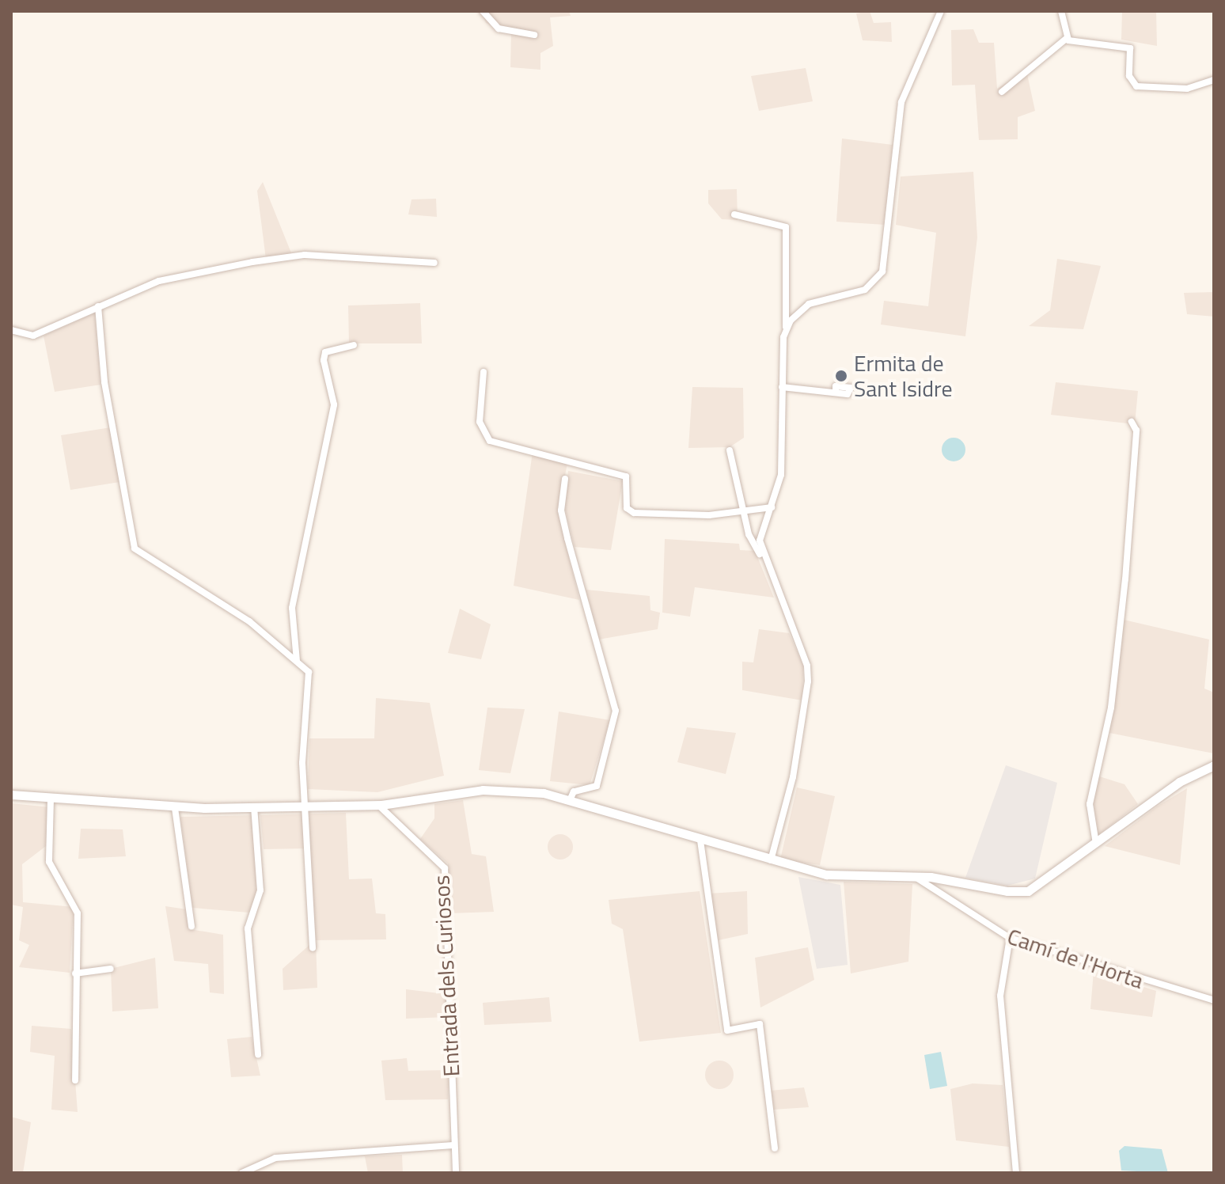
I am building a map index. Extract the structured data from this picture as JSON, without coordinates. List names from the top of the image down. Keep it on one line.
{"streets":{"street":["Camí de l'Horta","Entrada dels Curiosos"]},"places":["Ermita de Sant Isidre"]}
